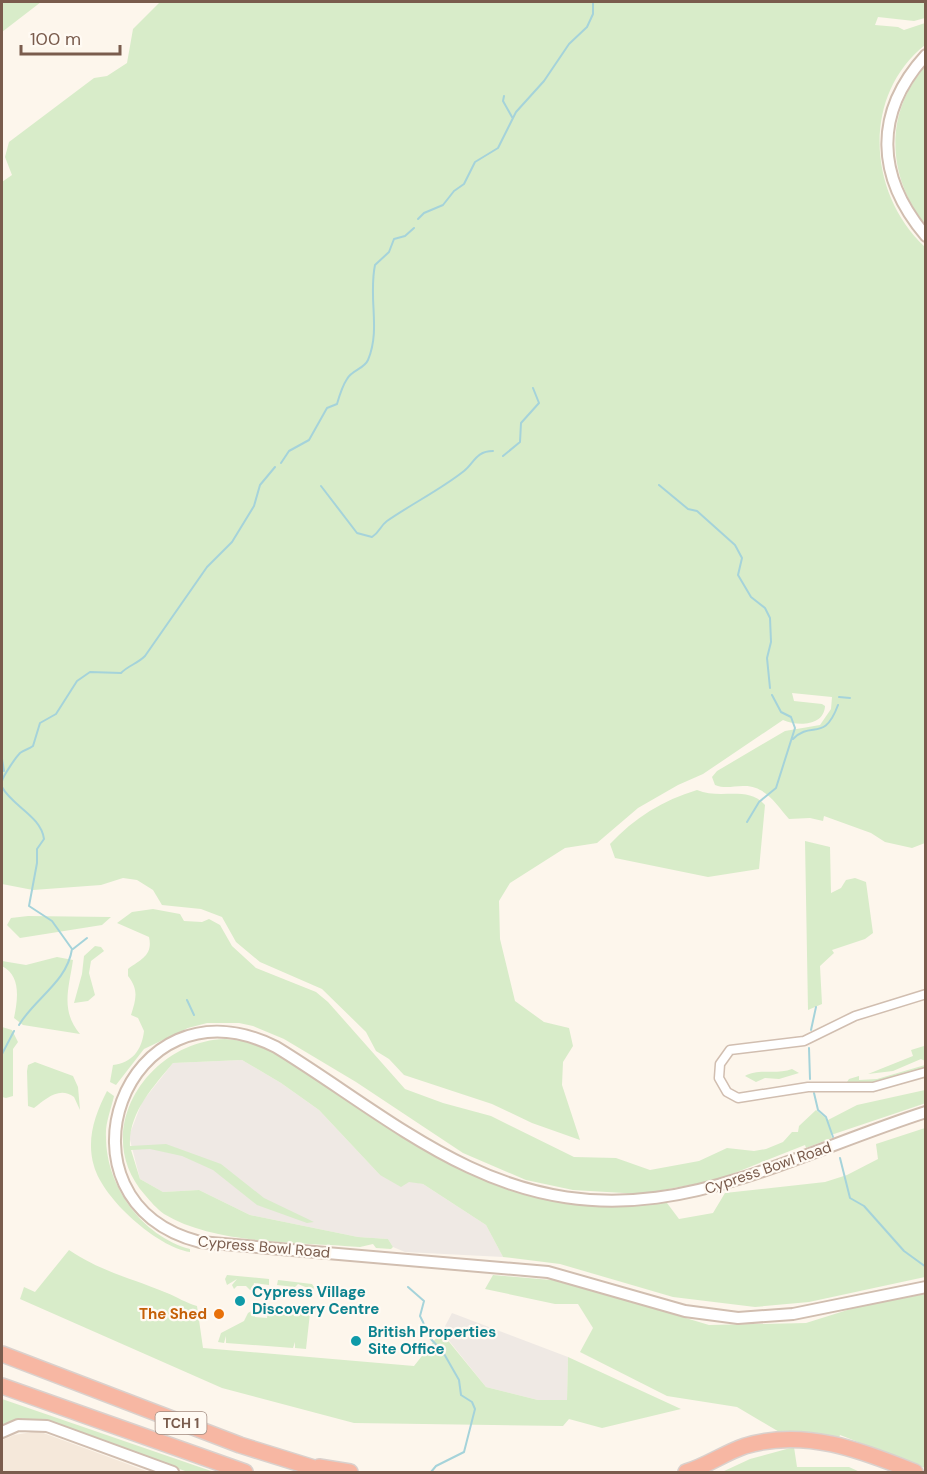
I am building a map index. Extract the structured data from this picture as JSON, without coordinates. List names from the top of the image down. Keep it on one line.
{"streets":{"highway":["TCH 1"],"street":["Cypress Bowl Road"]},"places":["Cypress Village Discovery Centre","The Shed","British Properties Site Office"],"scale_bar":"100 m"}
